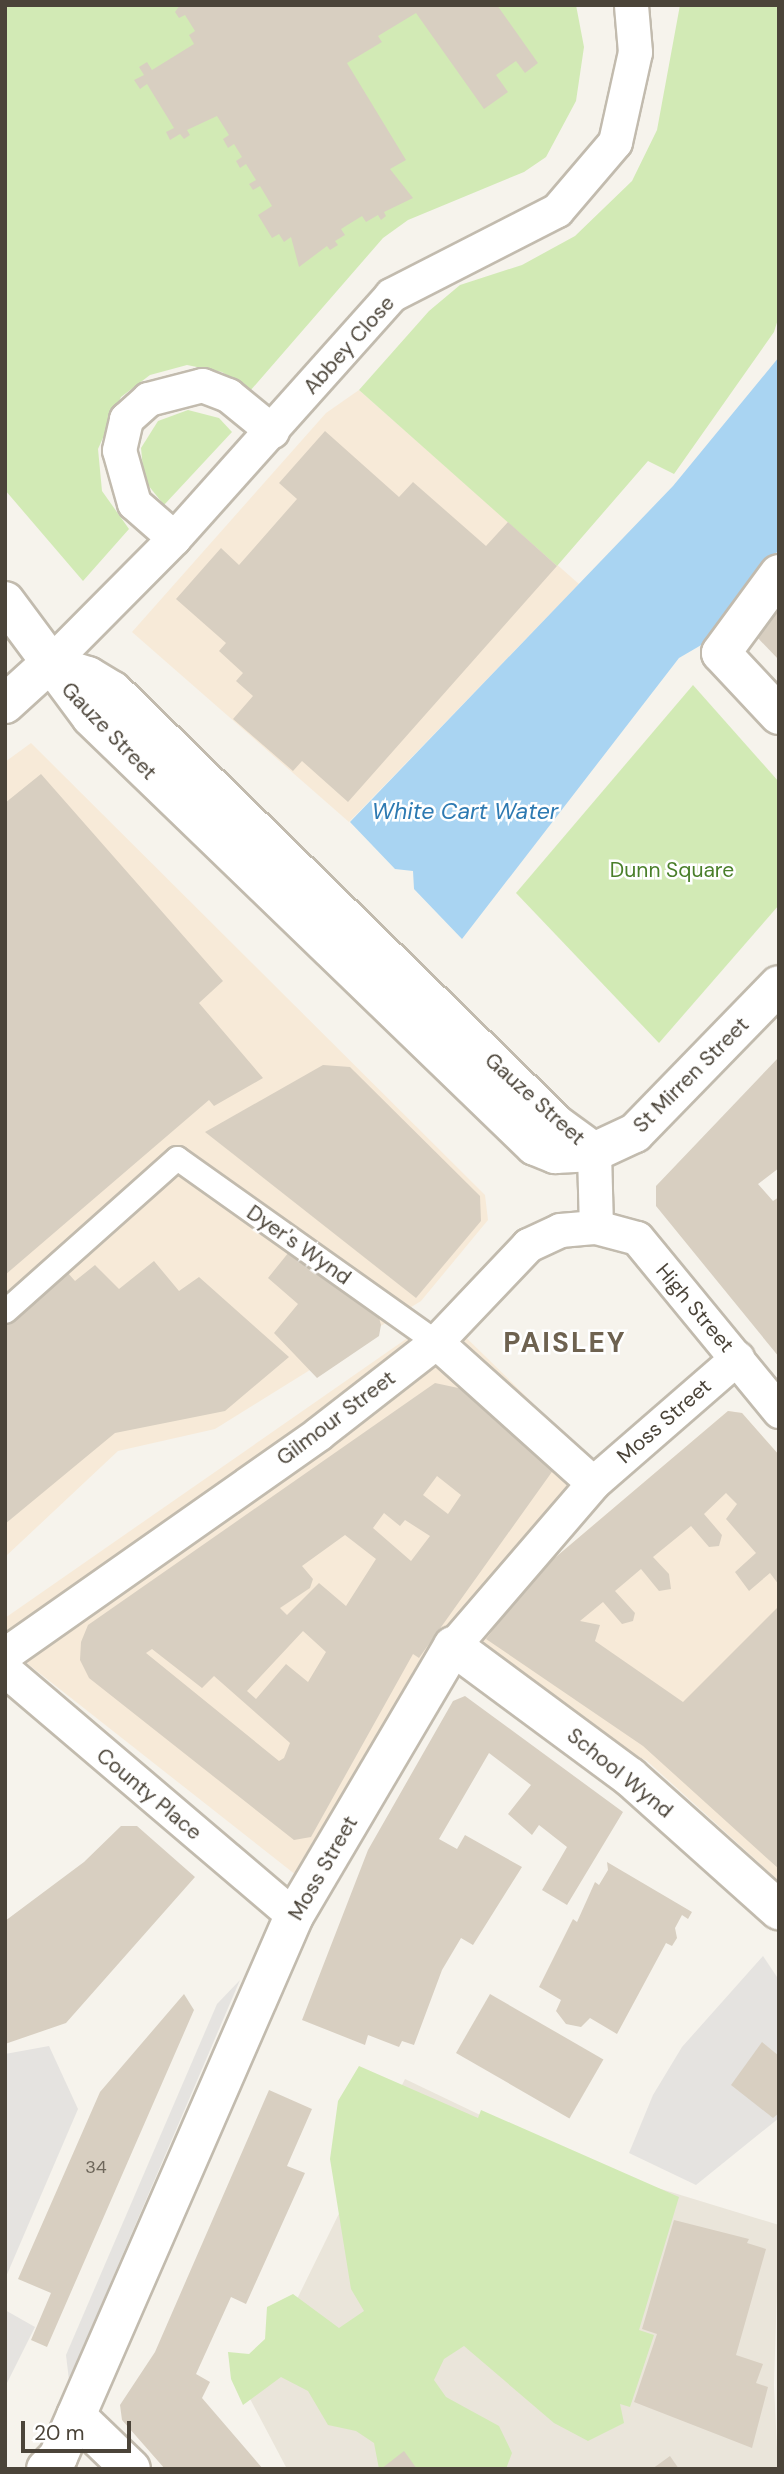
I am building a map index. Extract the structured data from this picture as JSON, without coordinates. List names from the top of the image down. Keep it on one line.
{"streets":{"street":["Abbey Close","Gauze Street","St Mirren Street","Dyer's Wynd","High Street","Gilmour Street","Moss Street","School Wynd","County Place"]},"crossings":[["Abbey Close","Gauze Street"],["Gauze Street","St Mirren Street"],["Dyer's Wynd","Gilmour Street"],["Dyer's Wynd","Moss Street"],["High Street","Gilmour Street"],["High Street","Moss Street"],["Moss Street","School Wynd"],["Moss Street","County Place"]],"districts":["PAISLEY"],"water":["White Cart Water"],"parks":["Dunn Square"],"house_numbers":["34"],"scale_bar":"20 m"}
